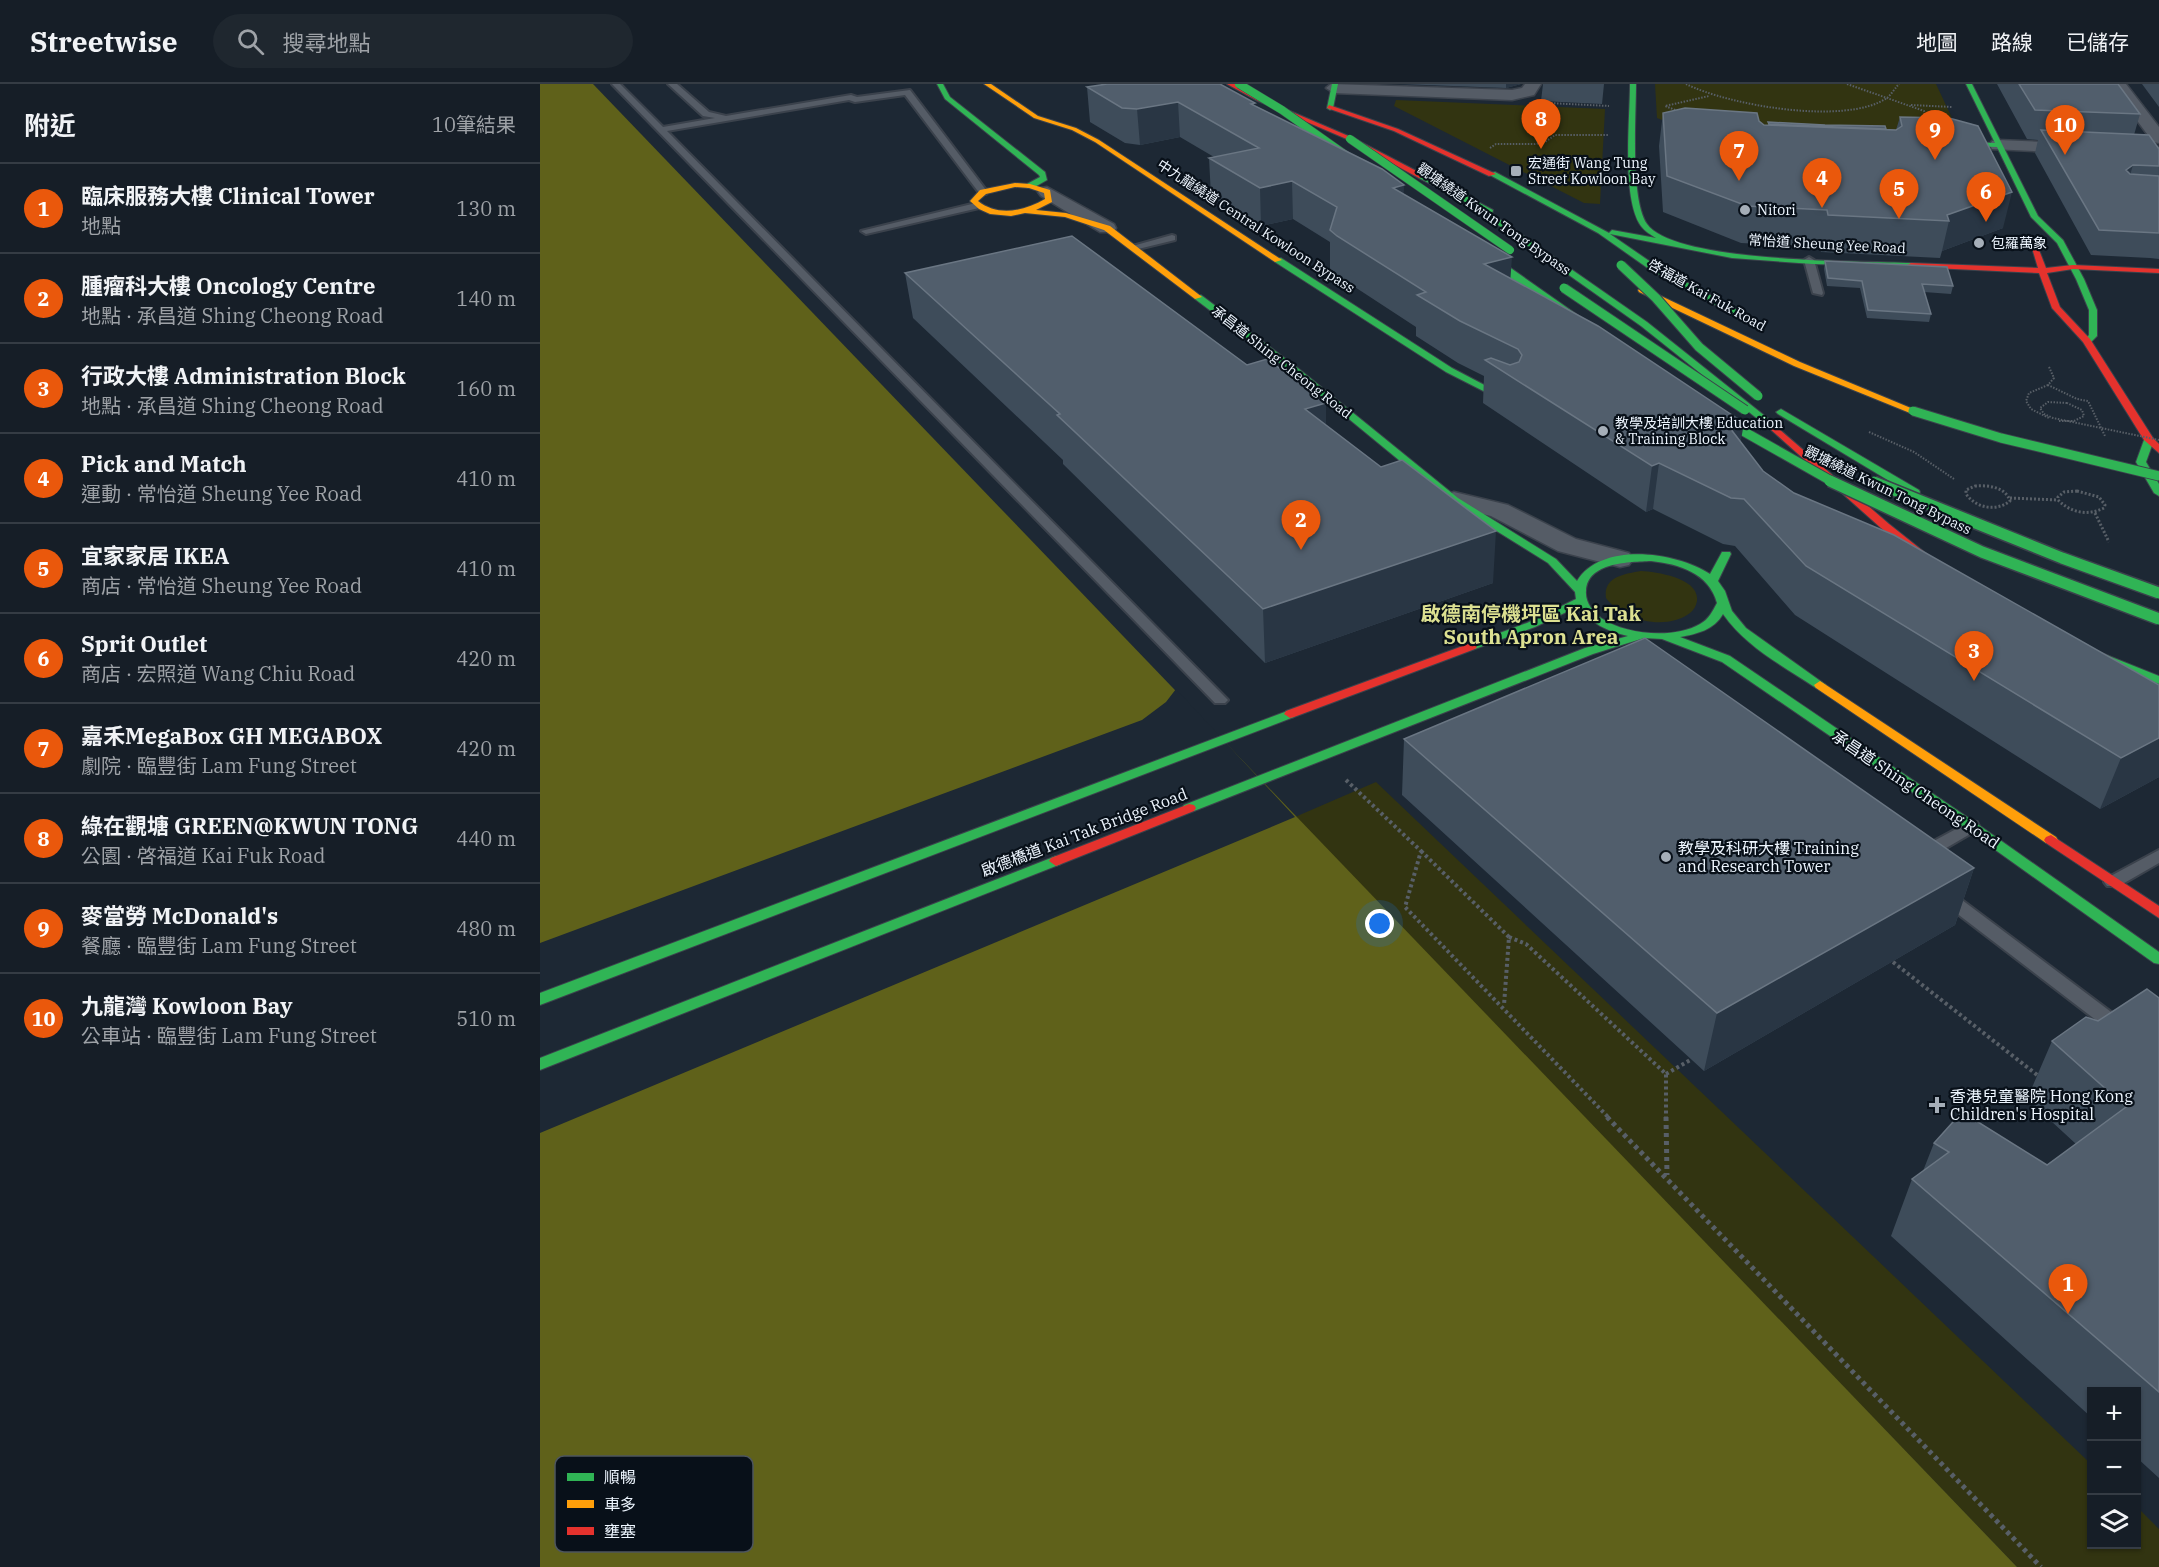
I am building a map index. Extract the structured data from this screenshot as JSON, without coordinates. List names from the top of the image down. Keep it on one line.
{"streets":{"main road":["觀塘繞道 Kwun Tong Bypass","中九龍繞道 Central Kowloon Bypass","常怡道 Sheung Yee Road","啓福道 Kai Fuk Road","承昌道 Shing Cheong Road","啟德橋道 Kai Tak Bridge Road"]},"crossings":[["承昌道 Shing Cheong Road","啟德橋道 Kai Tak Bridge Road"]],"districts":["啟德南停機坪區 Kai Tak South Apron Area"],"places":{"transit":["宏通街 Wang Tung Street Kowloon Bay"],"other":["Nitori","包羅萬象","教學及培訓大樓 Education & Training Block","教學及科研大樓 Training and Research Tower"],"health":["香港兒童醫院 Hong Kong Children's Hospital"]},"legend":["順暢","車多","壅塞"],"page":{"header":"Streetwise","search":"搜尋地點","nav":["地圖","路線","已儲存"],"heading":["附近","10筆結果"],"pins":["8","10","9","7","4","5","6","2","3","1"],"list":[{"mark":"1","name":"臨床服務大樓 Clinical Tower","note":"地點","value":"130 m"},{"mark":"2","name":"腫瘤科大樓 Oncology Centre","note":"地點 · 承昌道 Shing Cheong Road","value":"140 m"},{"mark":"3","name":"行政大樓 Administration Block","note":"地點 · 承昌道 Shing Cheong Road","value":"160 m"},{"mark":"4","name":"Pick and Match","note":"運動 · 常怡道 Sheung Yee Road","value":"410 m"},{"mark":"5","name":"宜家家居 IKEA","note":"商店 · 常怡道 Sheung Yee Road","value":"410 m"},{"mark":"6","name":"Sprit Outlet","note":"商店 · 宏照道 Wang Chiu Road","value":"420 m"},{"mark":"7","name":"嘉禾MegaBox GH MEGABOX","note":"劇院 · 臨豐街 Lam Fung Street","value":"420 m"},{"mark":"8","name":"綠在觀塘 GREEN@KWUN TONG","note":"公園 · 啓福道 Kai Fuk Road","value":"440 m"},{"mark":"9","name":"麥當勞 McDonald's","note":"餐廳 · 臨豐街 Lam Fung Street","value":"480 m"},{"mark":"10","name":"九龍灣 Kowloon Bay","note":"公車站 · 臨豐街 Lam Fung Street","value":"510 m"}],"map_buttons":["+","−"]}}
